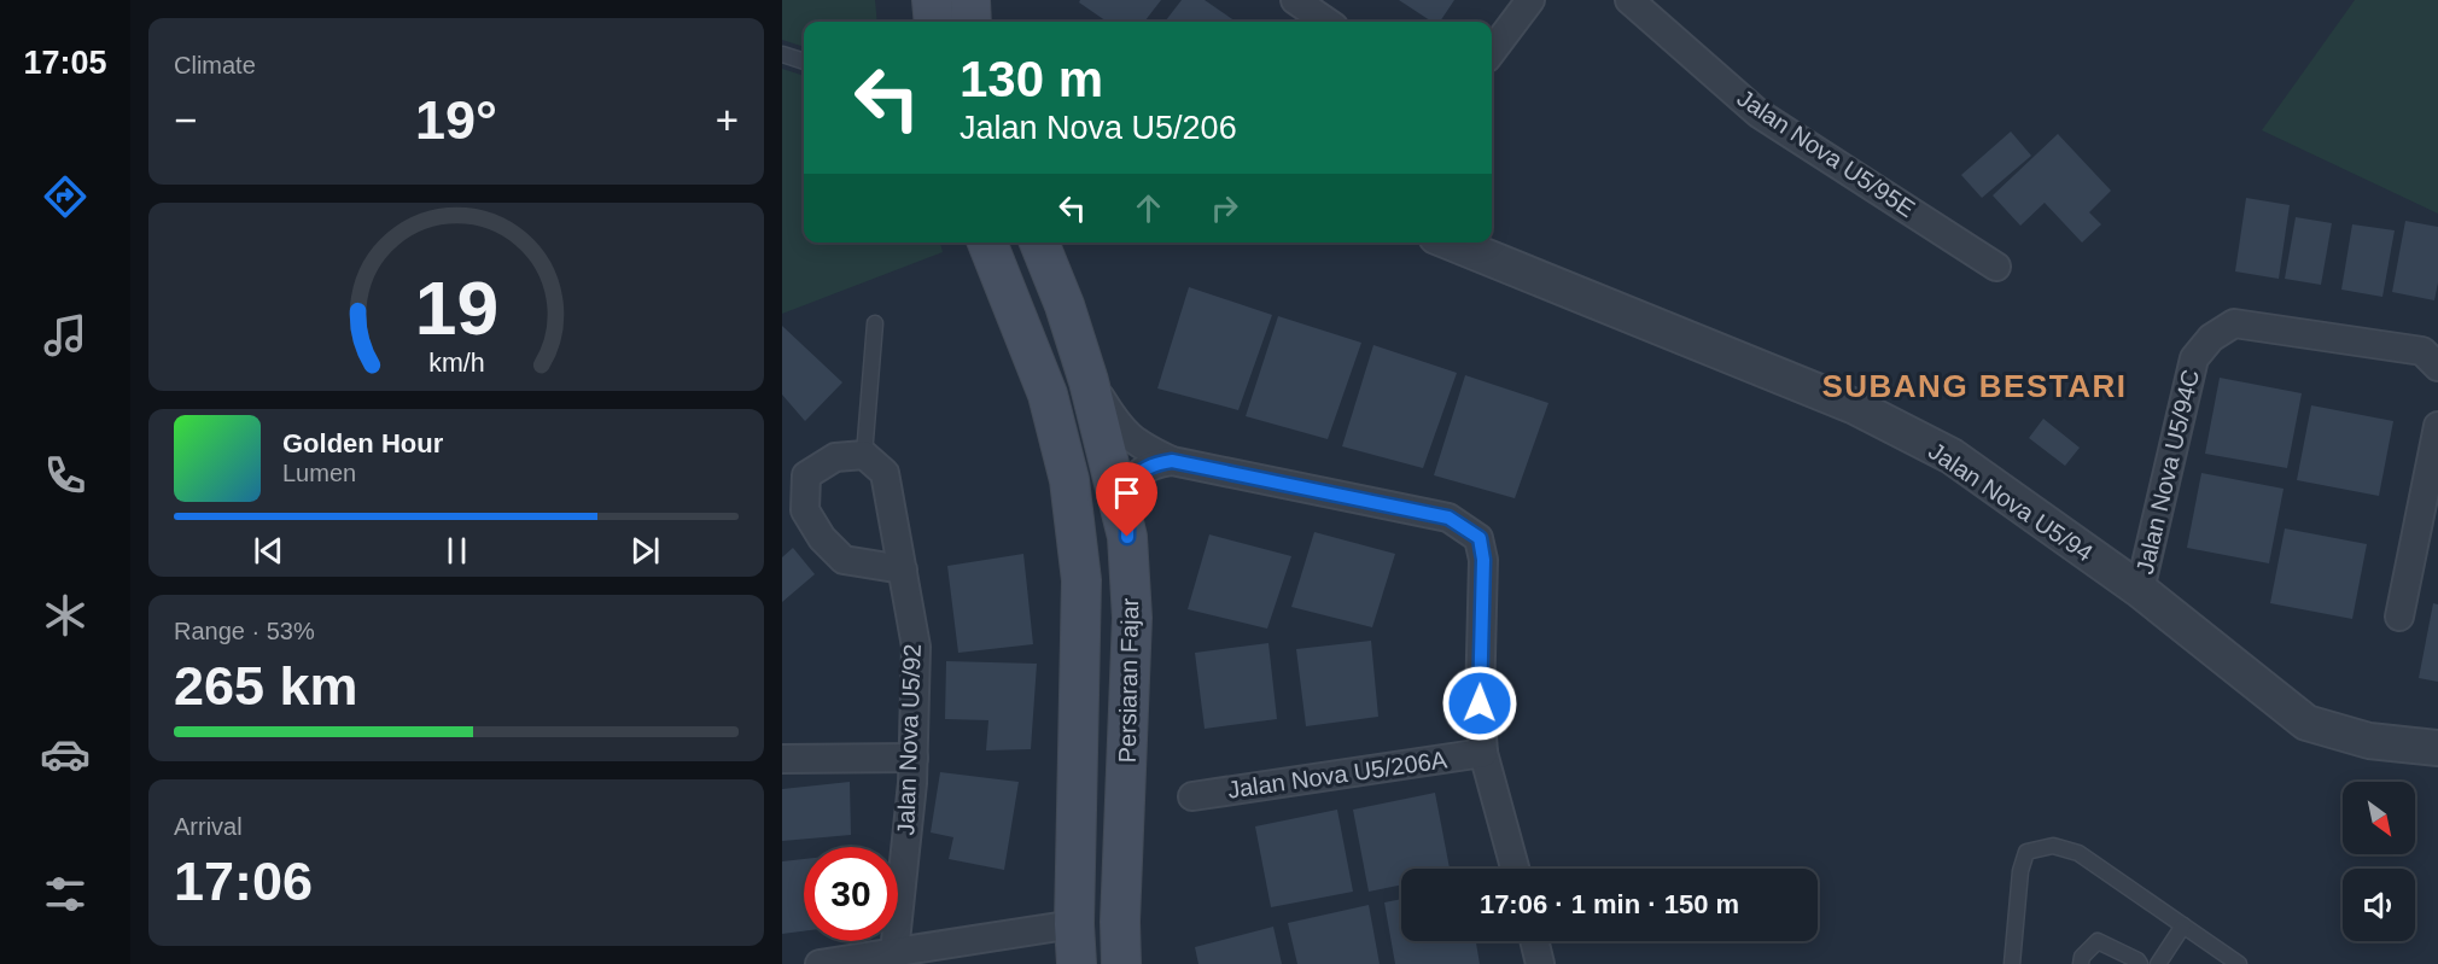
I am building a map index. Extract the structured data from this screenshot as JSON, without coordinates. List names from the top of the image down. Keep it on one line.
{"streets":{"main road":["Persiaran Fajar"],"street":["Jalan Nova U5/95E","Jalan Nova U5/94C","Jalan Nova U5/94","Jalan Nova U5/92","Jalan Nova U5/206A"]},"crossings":[["Jalan Nova U5/94C","Jalan Nova U5/94"]],"districts":["SUBANG BESTARI"],"north":"bottom right","page":{"tabs":"17:05","tile":["Climate",["Range · 53%","265 km"],["Arrival","17:06"]],"turn":["130 m","Jalan Nova U5/206"],"heat":["−","19°","+"],"song":["Golden Hour","Lumen"],"limit":"30","trip":"17:06 · 1 min · 150 m","gauge":["19","km/h"]}}
